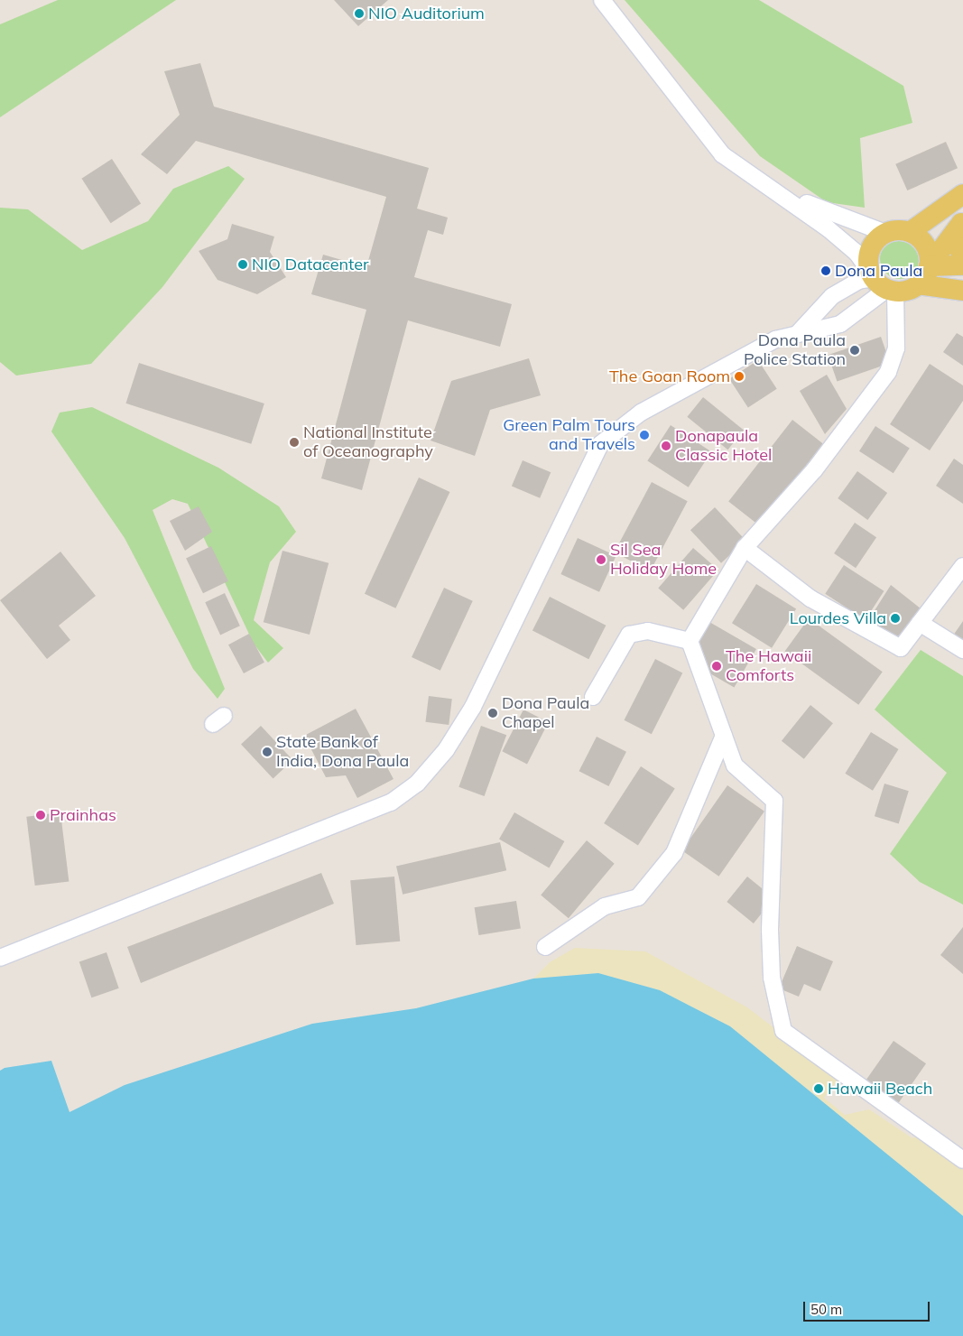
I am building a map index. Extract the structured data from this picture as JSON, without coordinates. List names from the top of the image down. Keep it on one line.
{"places":["NIO Auditorium","NIO Datacenter","Dona Paula","Dona Paula Police Station","The Goan Room","Green Palm Tours and Travels","National Institute of Oceanography","Donapaula Classic Hotel","Sil Sea Holiday Home","Lourdes Villa","The Hawaii Comforts","Dona Paula Chapel","State Bank of India, Dona Paula","Prainhas","Hawaii Beach"],"scale_bar":"50 m"}
